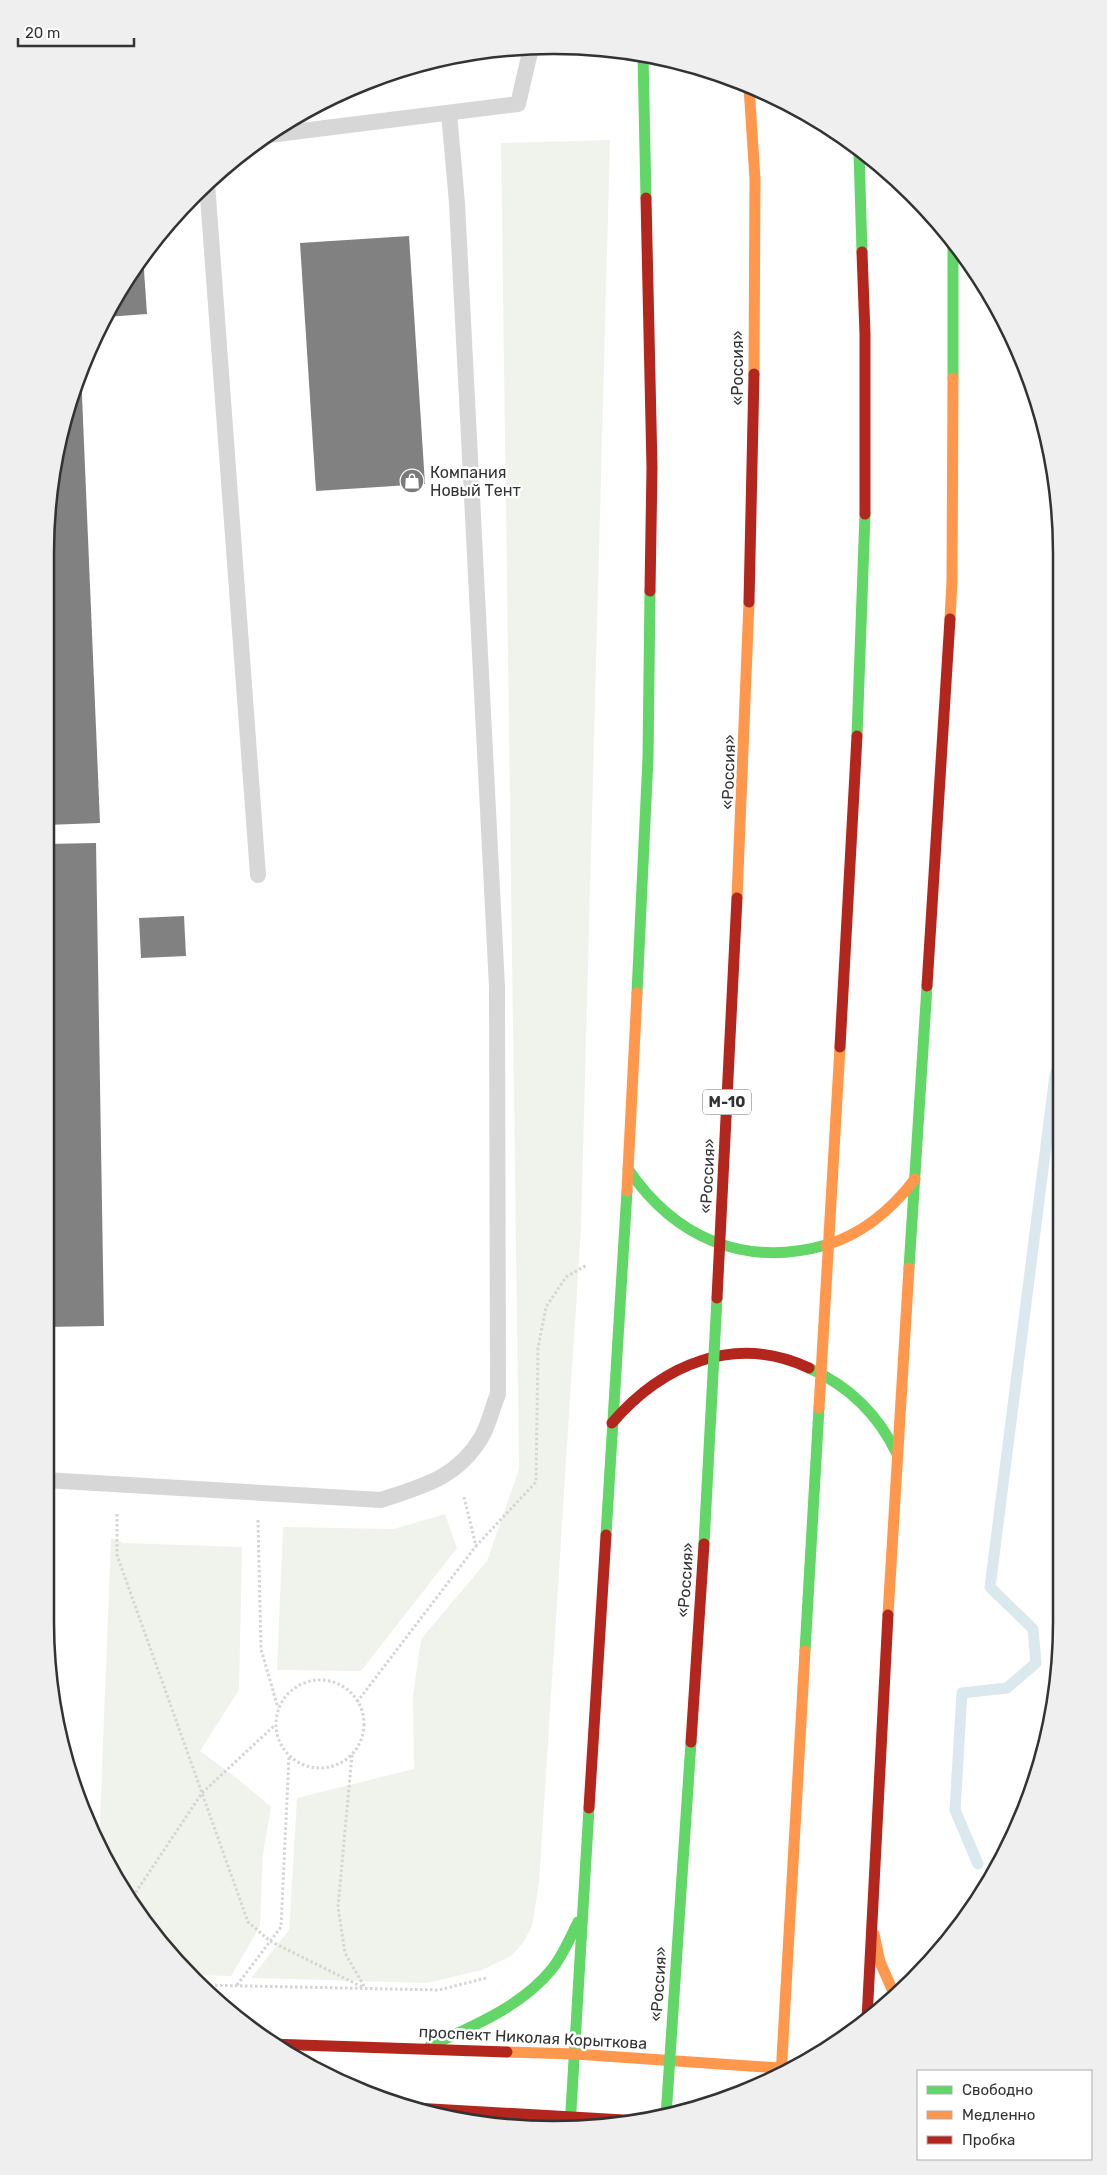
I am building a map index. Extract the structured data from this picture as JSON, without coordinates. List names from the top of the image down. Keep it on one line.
{"streets":{"main road":["«Россия»","М-10","проспект Николая Корыткова"]},"places":{"shop":["Компания Новый Тент"]},"legend":["Свободно","Медленно","Пробка"],"scale_bar":"20 m"}
